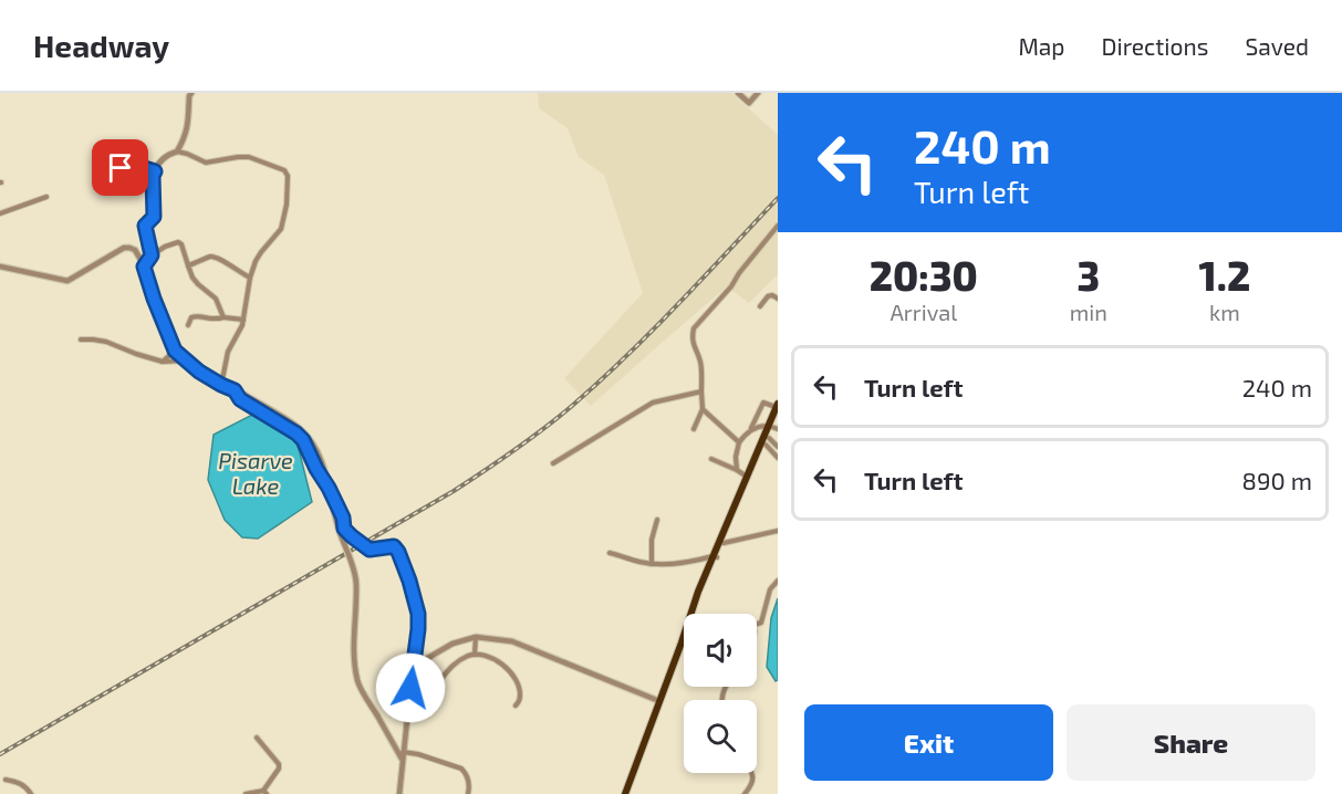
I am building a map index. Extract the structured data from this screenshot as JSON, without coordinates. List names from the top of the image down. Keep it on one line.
{"water":["Pisarve Lake"],"page":{"header":"Headway","nav":["Map","Directions","Saved"],"turn":["240 m","Turn left"],"eta":["20:30","Arrival","3","min","1.2","km"],"list":[{"name":"Turn left","value":"240 m"},{"name":"Turn left","value":"890 m"}],"buttons":["Exit","Share"]}}
